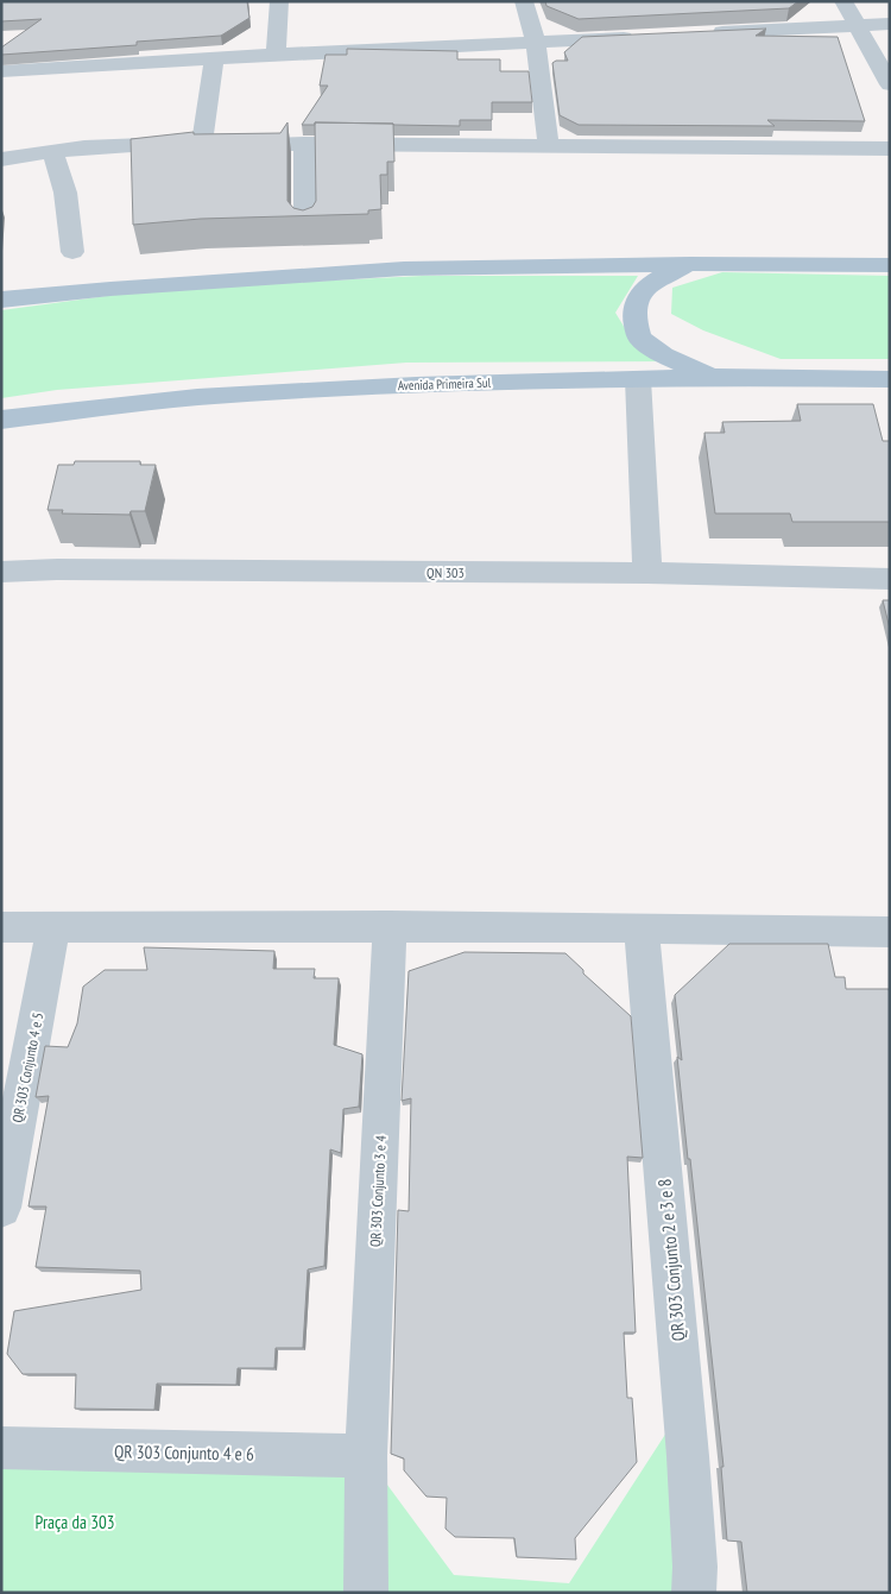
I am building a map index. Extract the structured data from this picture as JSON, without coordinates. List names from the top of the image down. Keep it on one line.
{"streets":{"main road":["Avenida Primeira Sul"],"street":["QN 303","QR 303 Conjunto 4 e 5","QR 303 Conjunto 3 e 4","QR 303 Conjunto 2 e 3 e 8","QR 303 Conjunto 4 e 6"]},"crossings":[["QR 303 Conjunto 3 e 4","QR 303 Conjunto 4 e 6"]],"parks":["Praça da 303"]}
